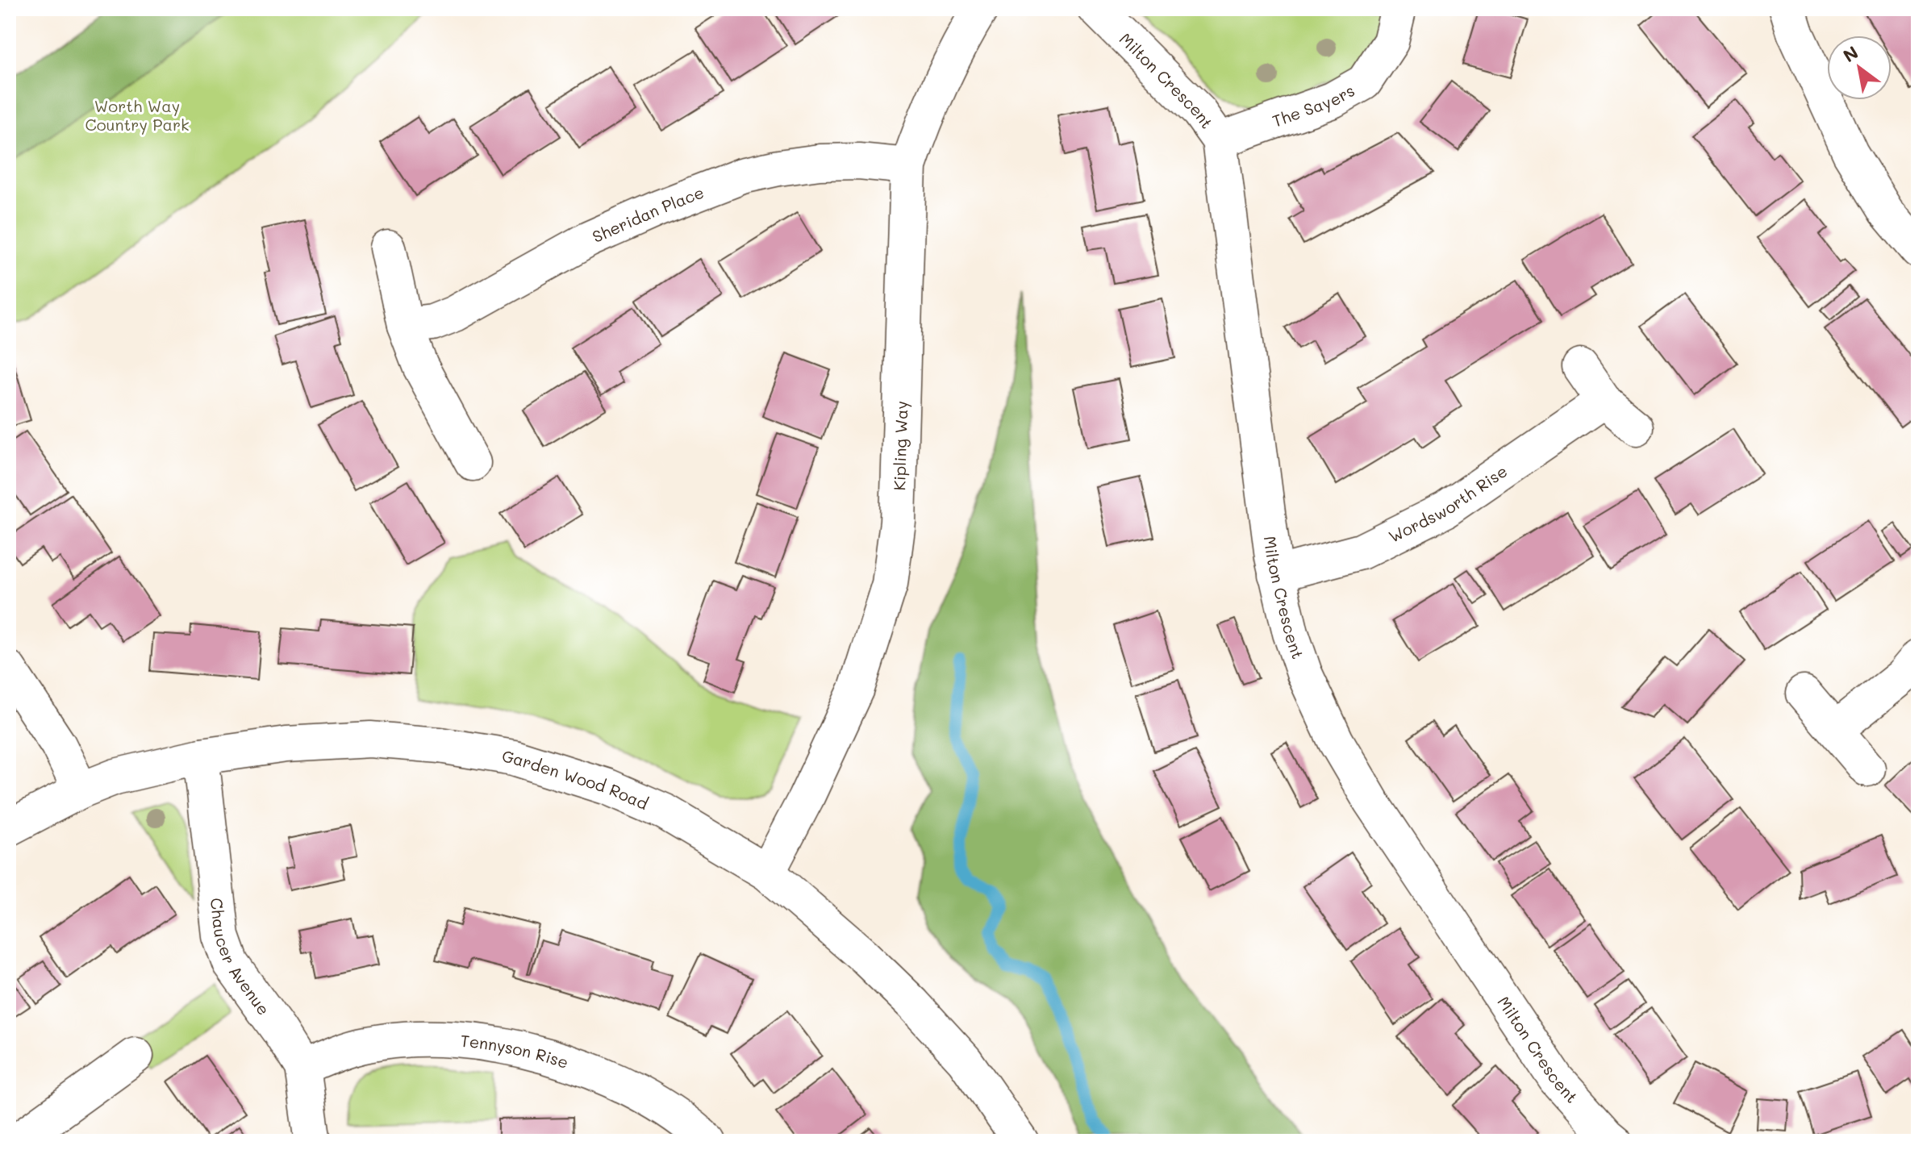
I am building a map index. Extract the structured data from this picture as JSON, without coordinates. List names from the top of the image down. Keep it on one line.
{"streets":{"street":["Milton Crescent","The Sayers","Sheridan Place","Kipling Way","Wordsworth Rise","Garden Wood Road","Chaucer Avenue","Tennyson Rise"]},"crossings":[["Milton Crescent","The Sayers"],["Milton Crescent","Wordsworth Rise"],["Sheridan Place","Kipling Way"],["Kipling Way","Garden Wood Road"],["Garden Wood Road","Chaucer Avenue"],["Chaucer Avenue","Tennyson Rise"]],"parks":["Worth Way Country Park"],"north":"top left"}
